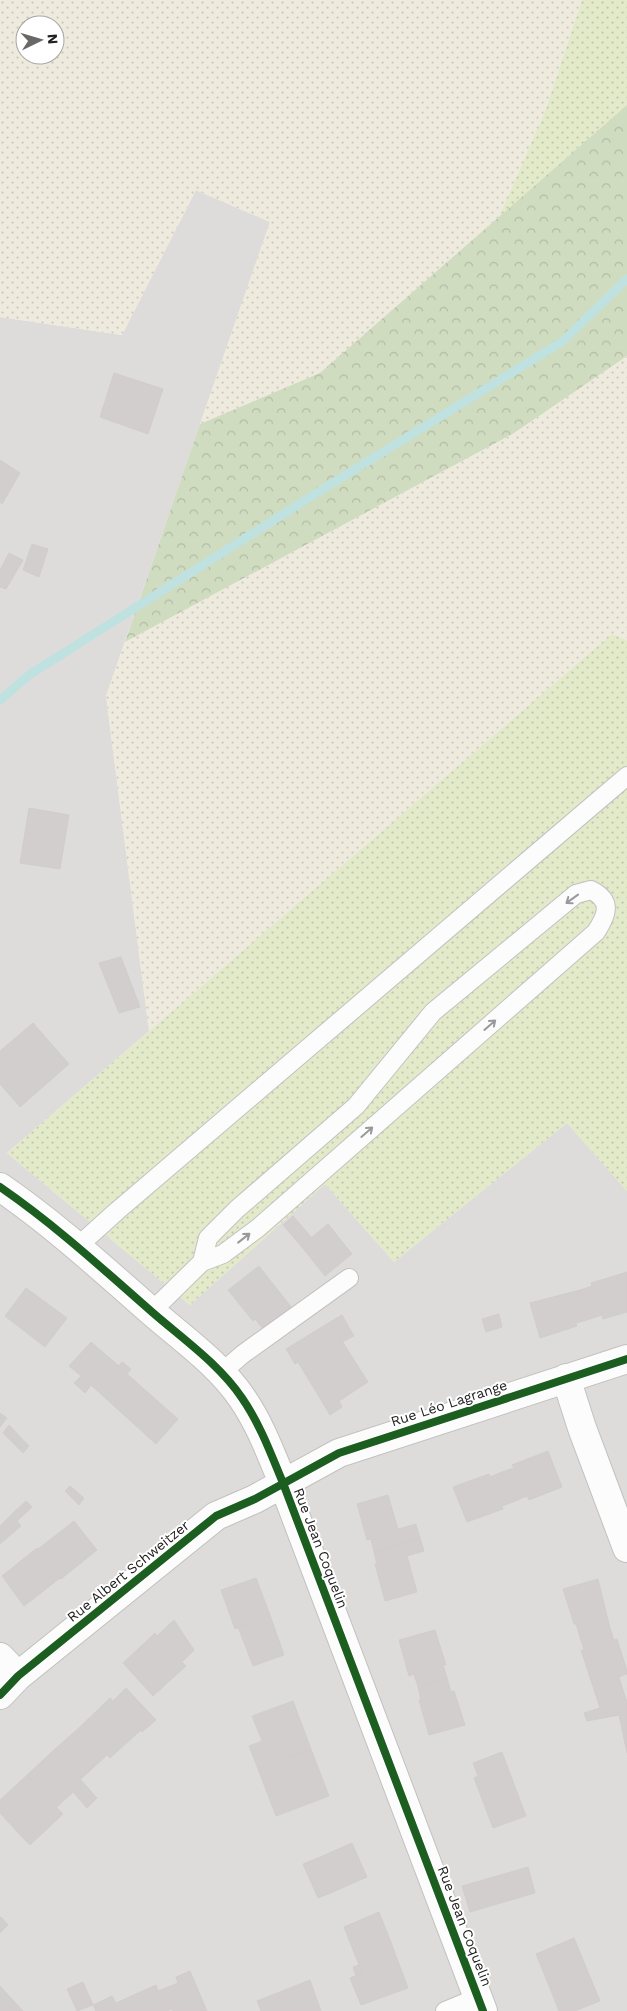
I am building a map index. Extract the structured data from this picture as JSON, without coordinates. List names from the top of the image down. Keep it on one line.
{"streets":{"street":["Rue Léo Lagrange","Rue Jean Coquelin","Rue Albert Schweitzer"]},"crossings":[["Rue Léo Lagrange","Rue Jean Coquelin"],["Rue Léo Lagrange","Rue Albert Schweitzer"],["Rue Jean Coquelin","Rue Albert Schweitzer"]],"north":"right"}
